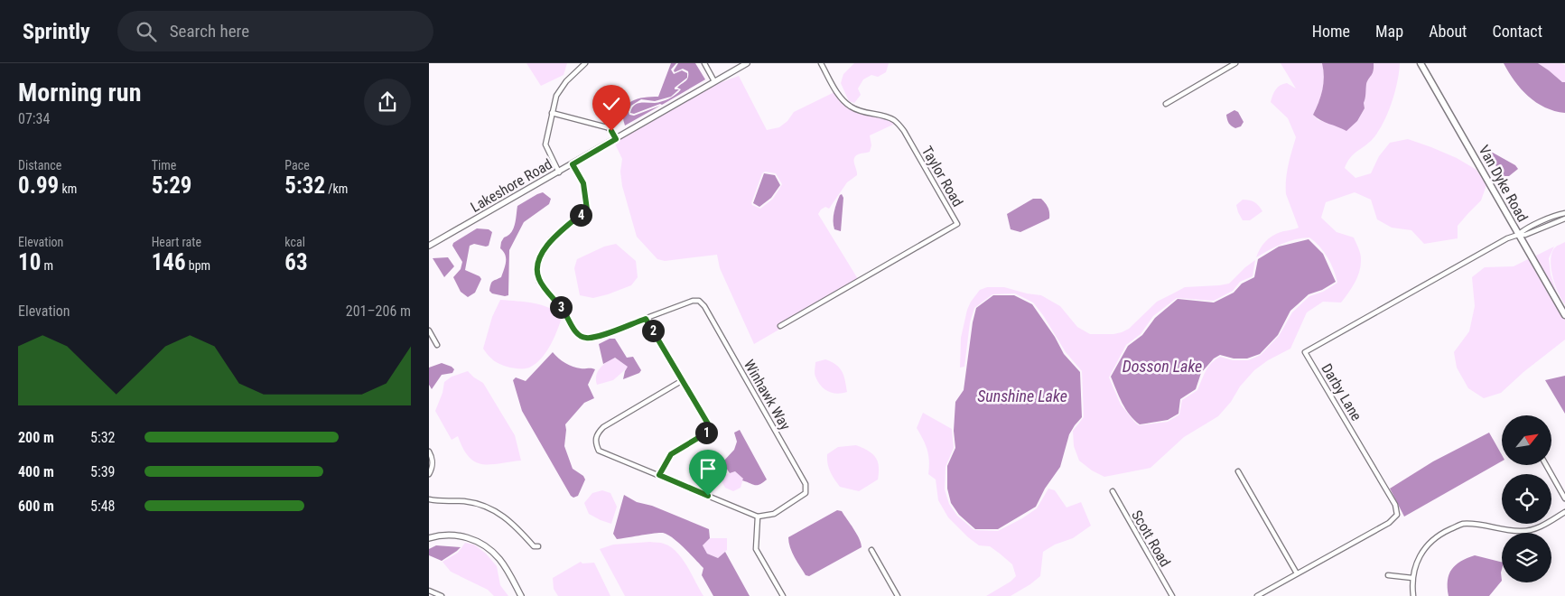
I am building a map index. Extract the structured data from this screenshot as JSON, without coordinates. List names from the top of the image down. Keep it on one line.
{"streets":{"main road":["Van Dyke Road"],"street":["Taylor Road","Lakeshore Road","Darby Lane","Winhawk Way","Scott Road"]},"crossings":[["Van Dyke Road","Darby Lane"],["Lakeshore Road","Winhawk Way"]],"water":["Dosson Lake","Sunshine Lake"],"north":"top right","page":{"header":"Sprintly","search":"Search here","nav":["Home","Map","About","Contact"],"heading":["Morning run","07:34"],"stats":[["Distance","0.99 km"],["Time","5:29"],["Pace","5:32 /km"],["Elevation","10 m"],["Heart rate","146 bpm"],["kcal","63"]],"pins":["4","3","2","1"],"chart":["Elevation","201–206 m"],"list":[{"name":"200 m","note":"5:32"},{"name":"400 m","note":"5:39"},{"name":"600 m","note":"5:48"}]}}
